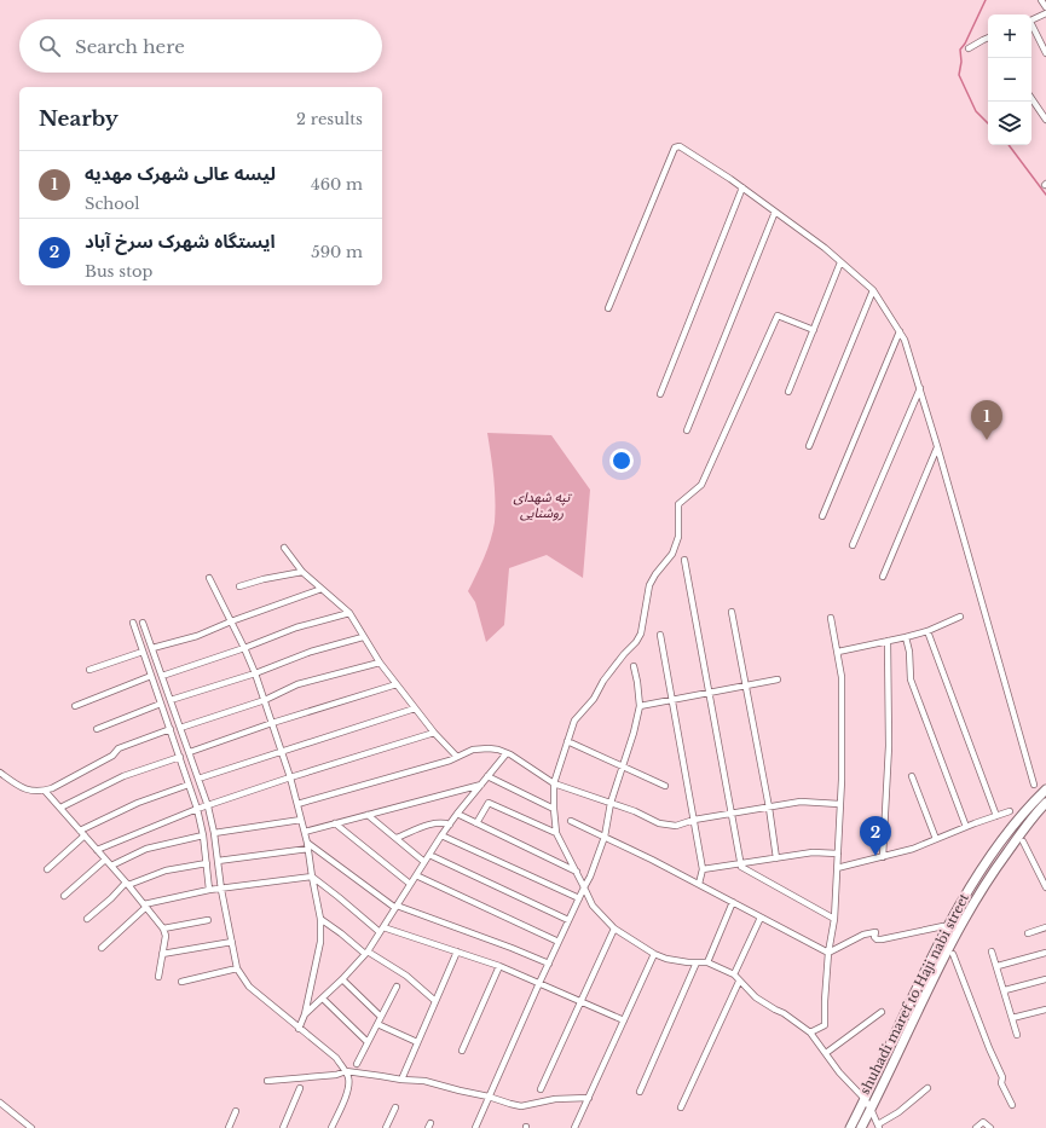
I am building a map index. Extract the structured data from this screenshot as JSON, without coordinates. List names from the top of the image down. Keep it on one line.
{"streets":{"main road":["shuhadi maref to Haji nabi street"]},"parks":["تپه شهدای روشنایی"],"page":{"map_buttons":["+","−"],"search":"Search here","heading":["Nearby","2 results"],"list":[{"mark":"1","name":"لیسه عالی شهرک مهدیه","note":"School","value":"460 m"},{"mark":"2","name":"ایستگاه شهرک سرخ آباد","note":"Bus stop","value":"590 m"}],"pins":["1","2"]}}
